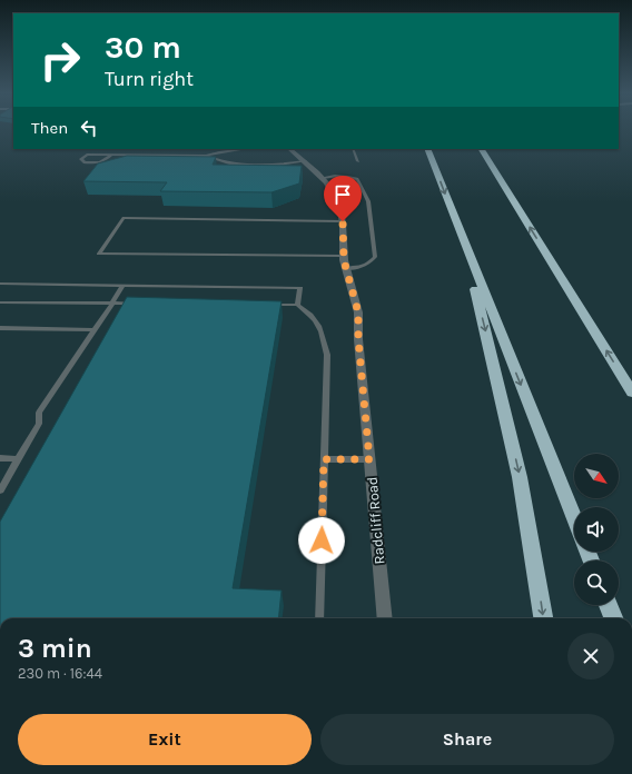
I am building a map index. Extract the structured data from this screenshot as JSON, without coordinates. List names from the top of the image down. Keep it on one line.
{"streets":{"street":["Radcliff Road"]},"north":"bottom right","page":{"turn":["30 m","Turn right"],"then":"Then","heading":["3 min","230 m · 16:44"],"buttons":["Exit","Share"]}}
